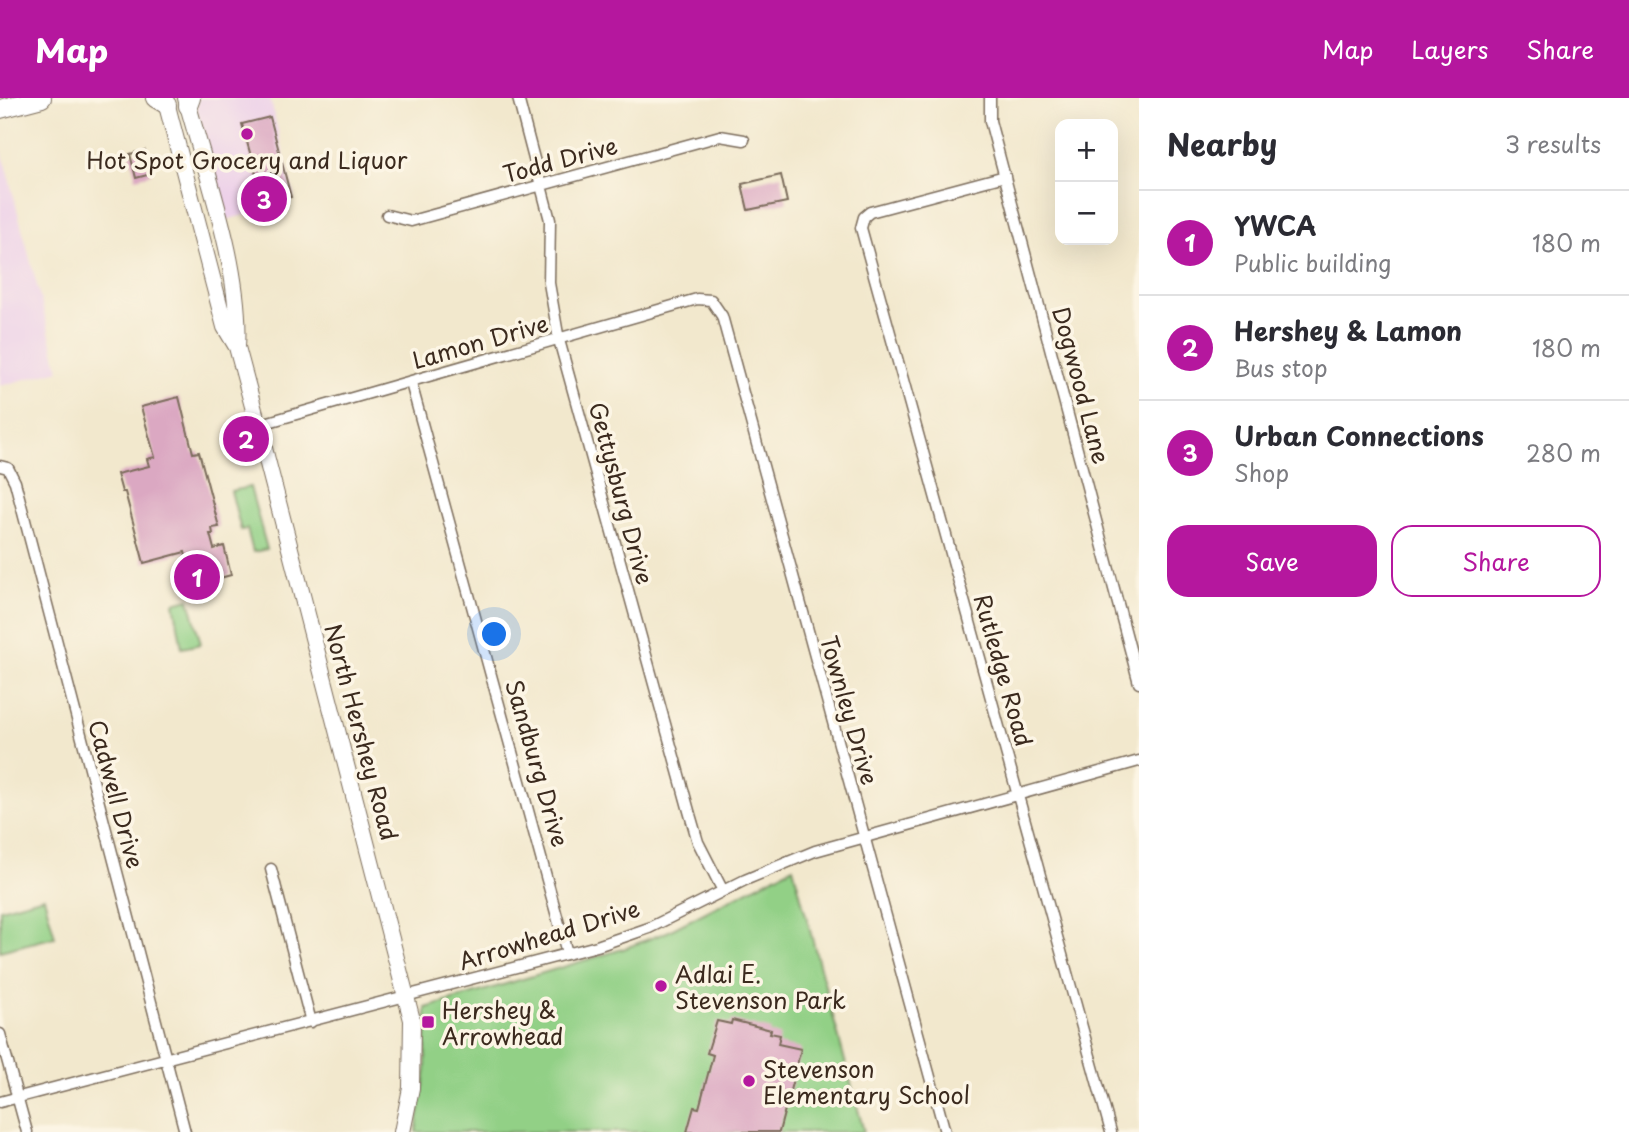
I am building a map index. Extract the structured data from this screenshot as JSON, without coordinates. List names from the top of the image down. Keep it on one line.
{"streets":{"main road":["North Hershey Road"],"street":["Todd Drive","Lamon Drive","Dogwood Lane","Gettysburg Drive","Rutledge Road","Townley Drive","Sandburg Drive","Cadwell Drive","Arrowhead Drive"]},"crossings":[["Todd Drive","Gettysburg Drive"],["Lamon Drive","Gettysburg Drive"],["Lamon Drive","Townley Drive"],["Lamon Drive","North Hershey Road"],["Lamon Drive","Sandburg Drive"],["Dogwood Lane","Rutledge Road"],["Gettysburg Drive","Arrowhead Drive"],["Rutledge Road","Arrowhead Drive"],["Townley Drive","Arrowhead Drive"],["North Hershey Road","Arrowhead Drive"],["Sandburg Drive","Arrowhead Drive"],["Cadwell Drive","Arrowhead Drive"]],"places":{"other":["Hot Spot Grocery and Liquor","Adlai E. Stevenson Park","Stevenson Elementary School"],"transit":["Hershey & Arrowhead"]},"page":{"header":"Map","nav":["Map","Layers","Share"],"heading":["Nearby","3 results"],"map_buttons":["+","−"],"pins":["3","2","1"],"list":[{"mark":"1","name":"YWCA","note":"Public building","value":"180 m"},{"mark":"2","name":"Hershey & Lamon","note":"Bus stop","value":"180 m"},{"mark":"3","name":"Urban Connections","note":"Shop","value":"280 m"}],"buttons":["Save","Share"]}}
